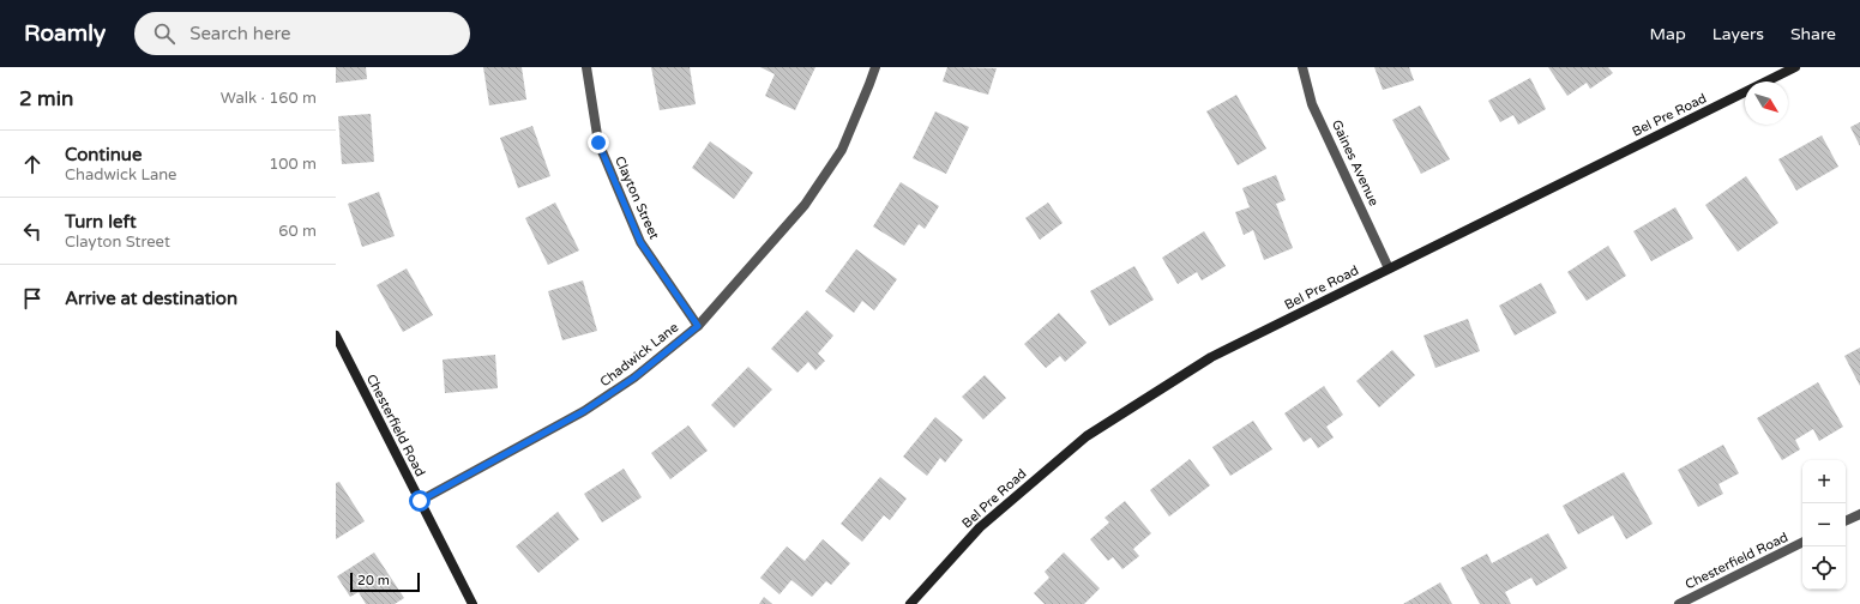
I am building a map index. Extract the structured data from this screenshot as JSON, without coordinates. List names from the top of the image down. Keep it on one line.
{"streets":{"main road":["Bel Pre Road","Chesterfield Road"],"street":["Gaines Avenue","Clayton Street","Chadwick Lane"]},"crossings":[["Bel Pre Road","Gaines Avenue"],["Clayton Street","Chadwick Lane"],["Chadwick Lane","Chesterfield Road"]],"scale_bar":"20 m","north":"bottom right","page":{"header":"Roamly","search":"Search here","nav":["Map","Layers","Share"],"heading":["2 min","Walk · 160 m"],"list":[["Continue","Chadwick Lane","100 m"],["Turn left","Clayton Street","60 m"],"Arrive at destination"],"map_buttons":["+","−"],"scale":"20 m"}}
